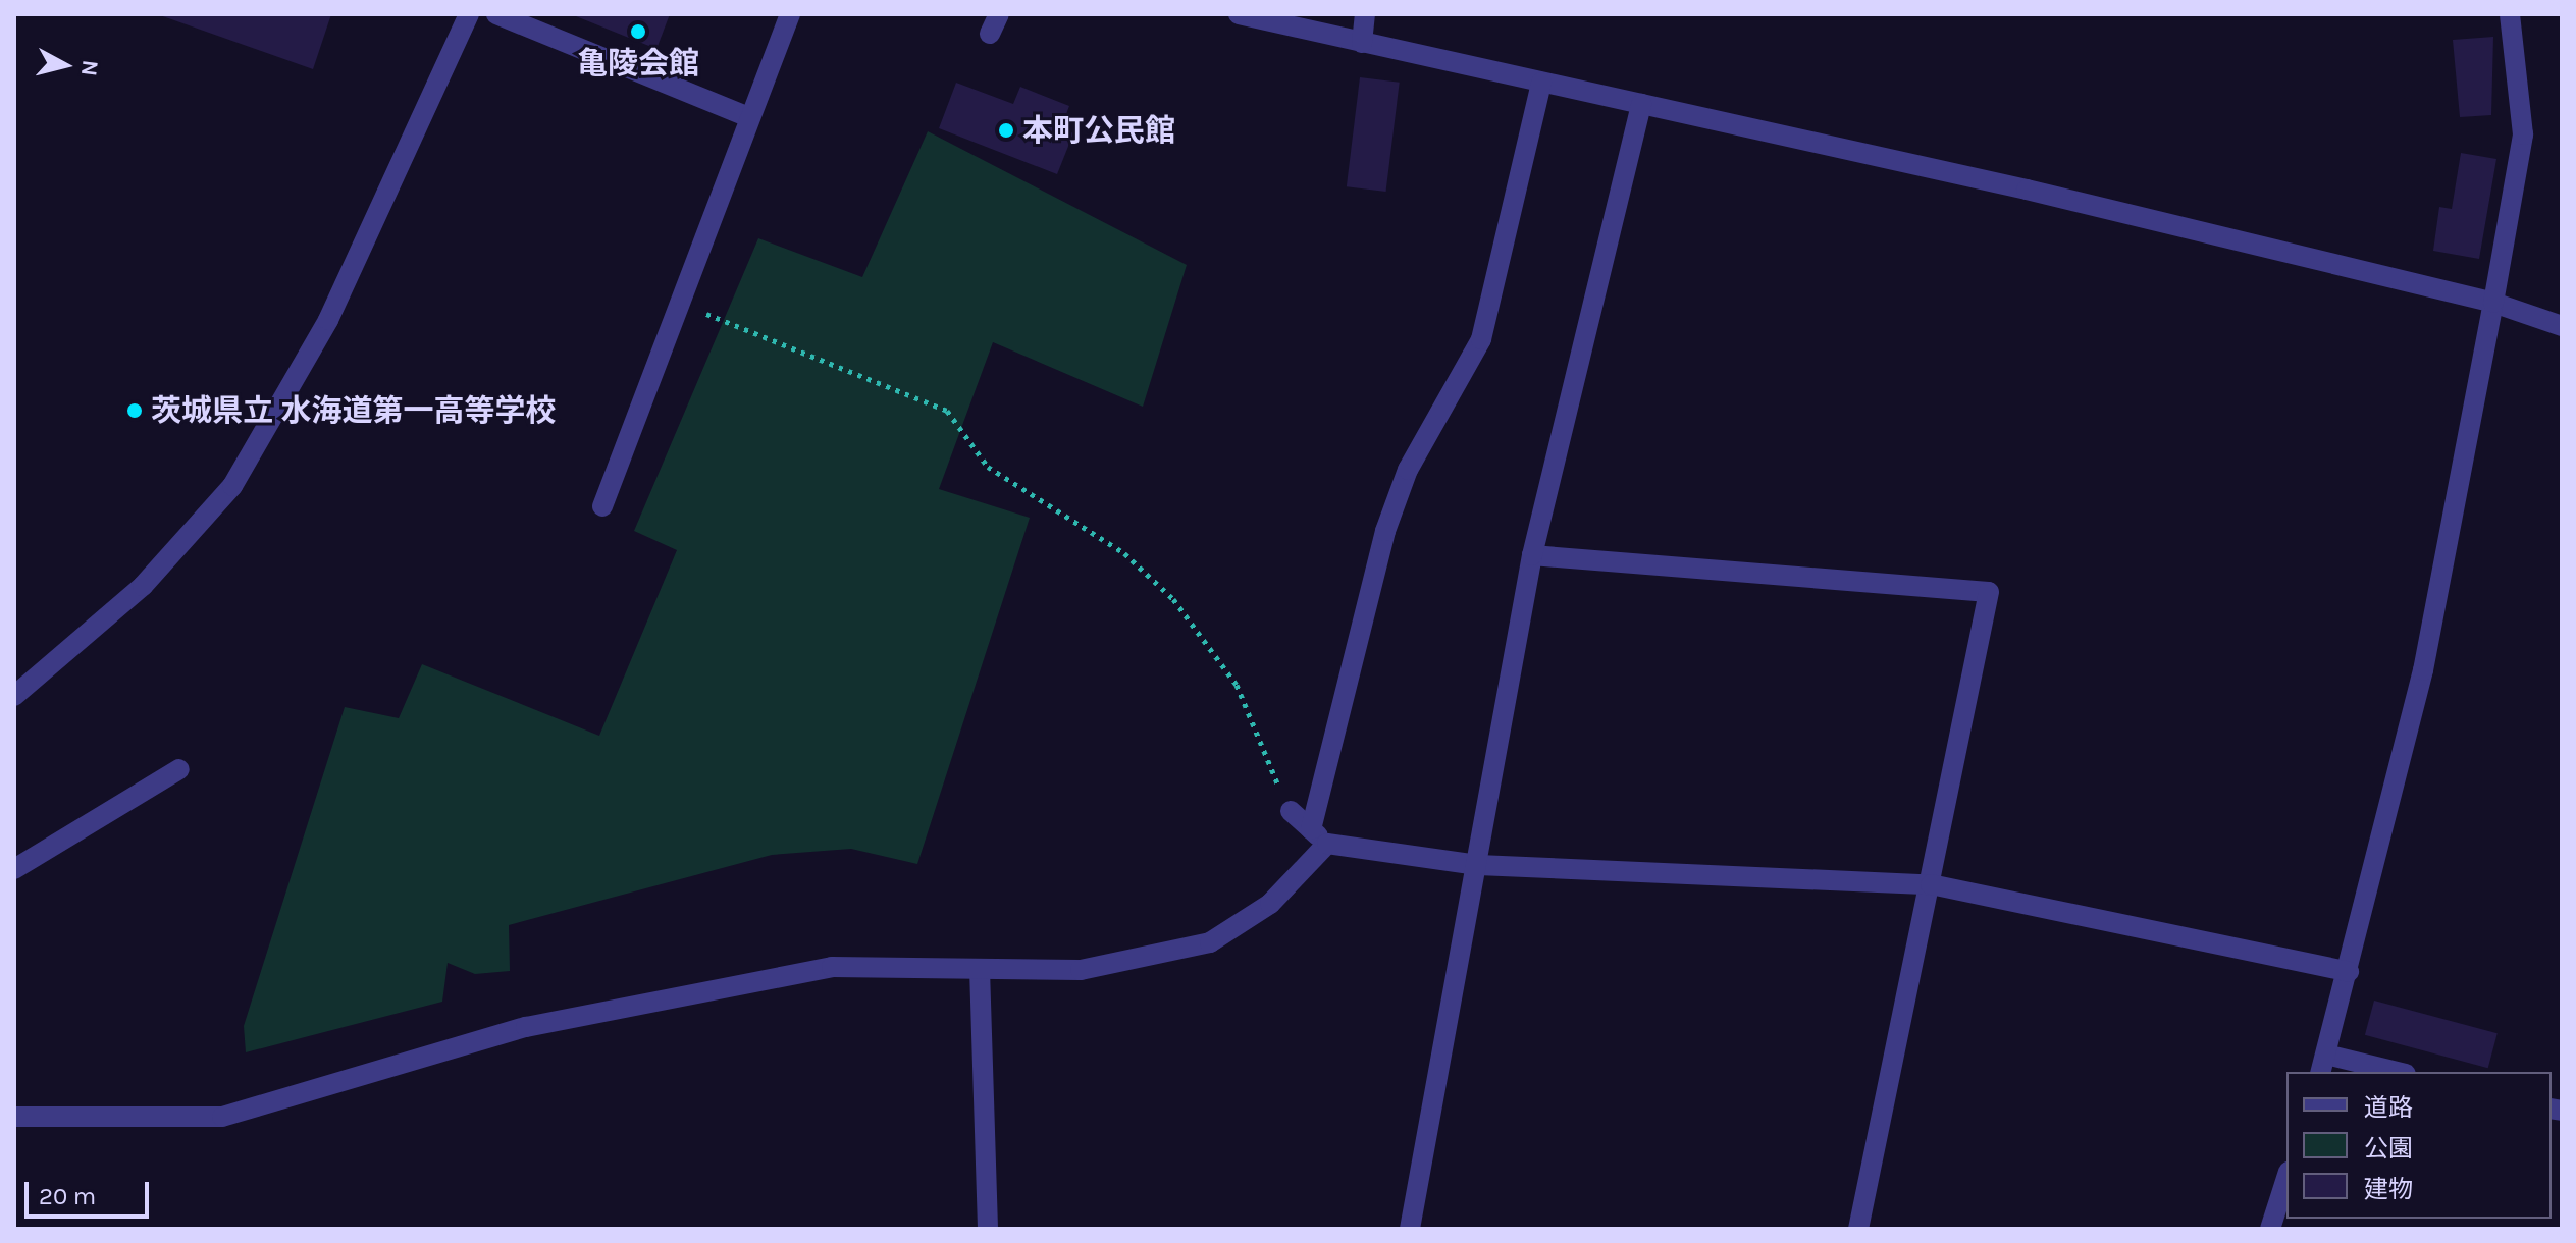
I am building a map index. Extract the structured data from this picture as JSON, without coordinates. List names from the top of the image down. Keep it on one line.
{"places":["亀陵会館","本町公民館","茨城県立 水海道第一高等学校"],"legend":["道路","公園","建物"],"scale_bar":"20 m","north":"right"}
